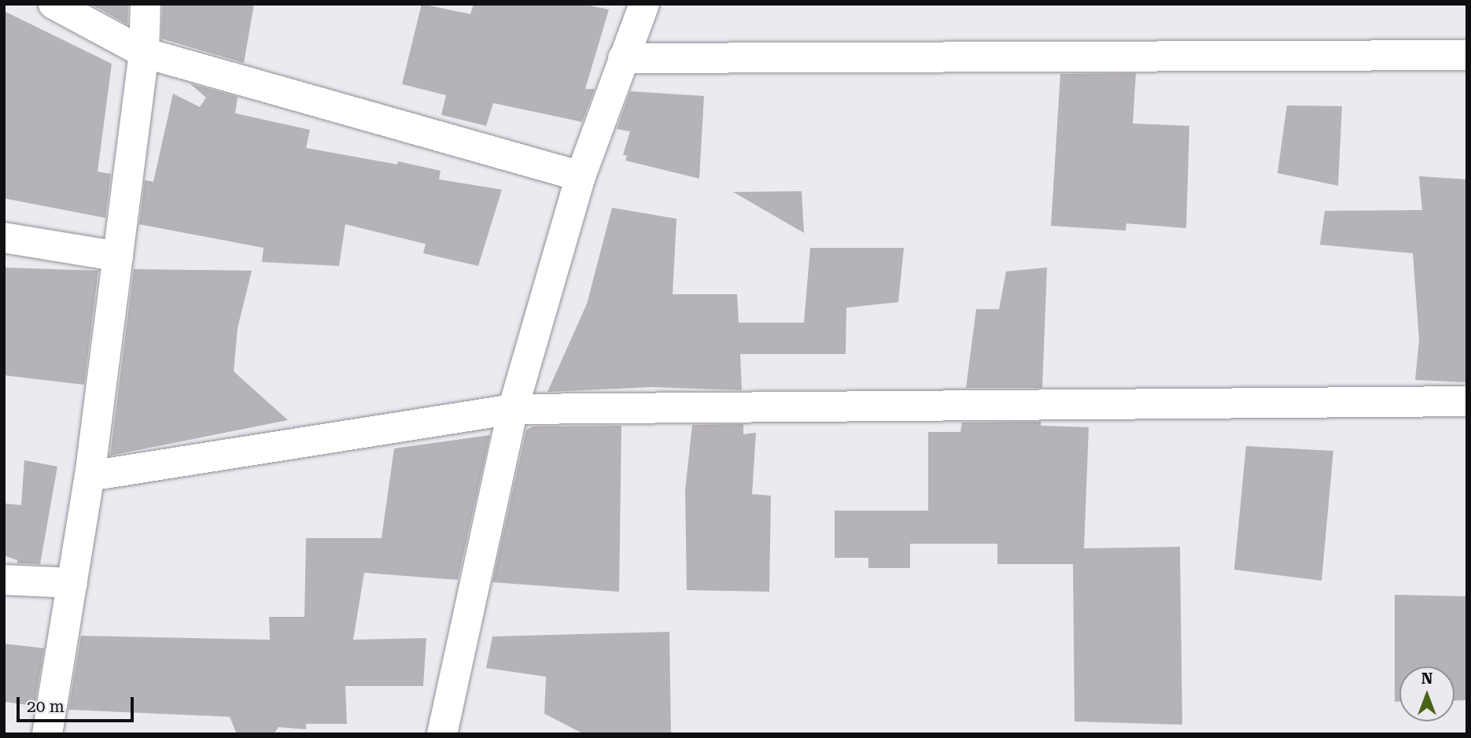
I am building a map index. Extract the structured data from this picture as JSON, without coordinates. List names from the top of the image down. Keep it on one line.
{"scale_bar":"20 m","north":"top"}
